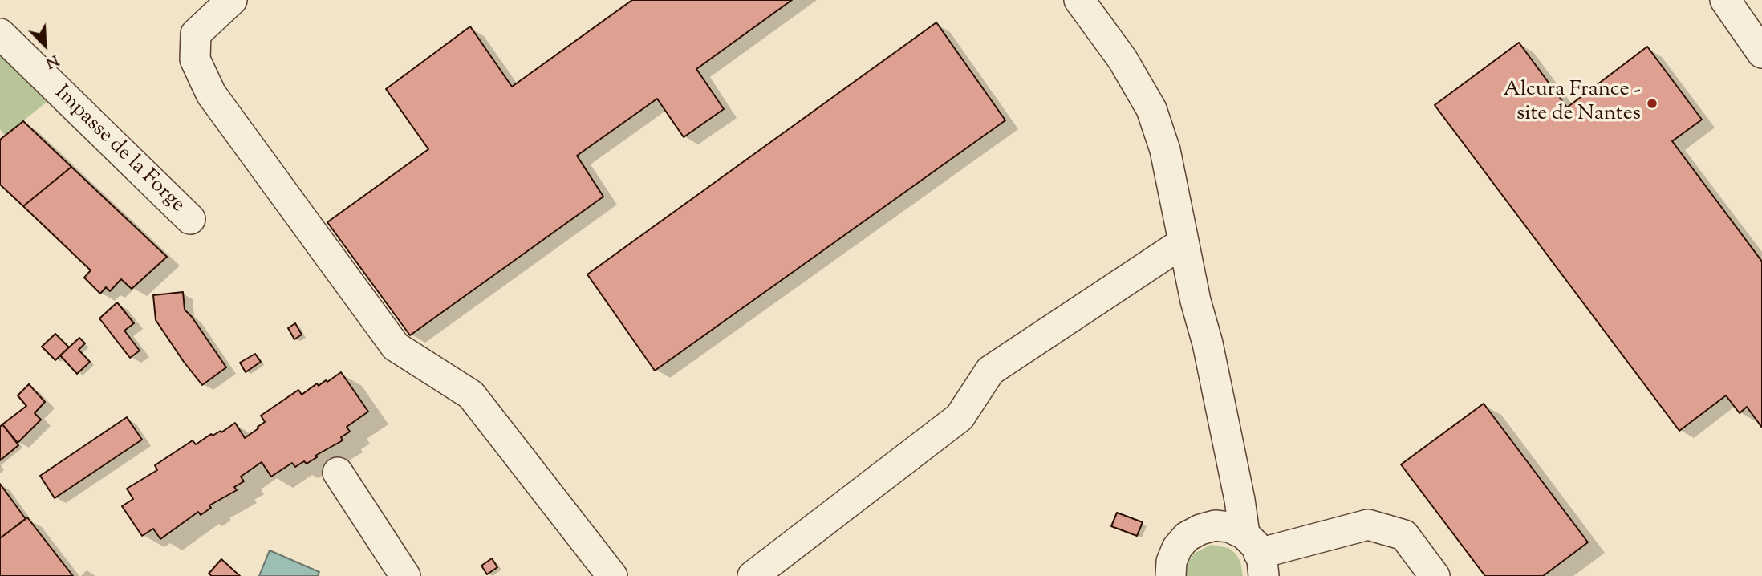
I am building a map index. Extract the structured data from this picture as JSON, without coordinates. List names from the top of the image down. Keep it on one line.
{"streets":{"street":["Impasse de la Forge"]},"places":["Alcura France - site de Nantes"],"north":"bottom right"}
